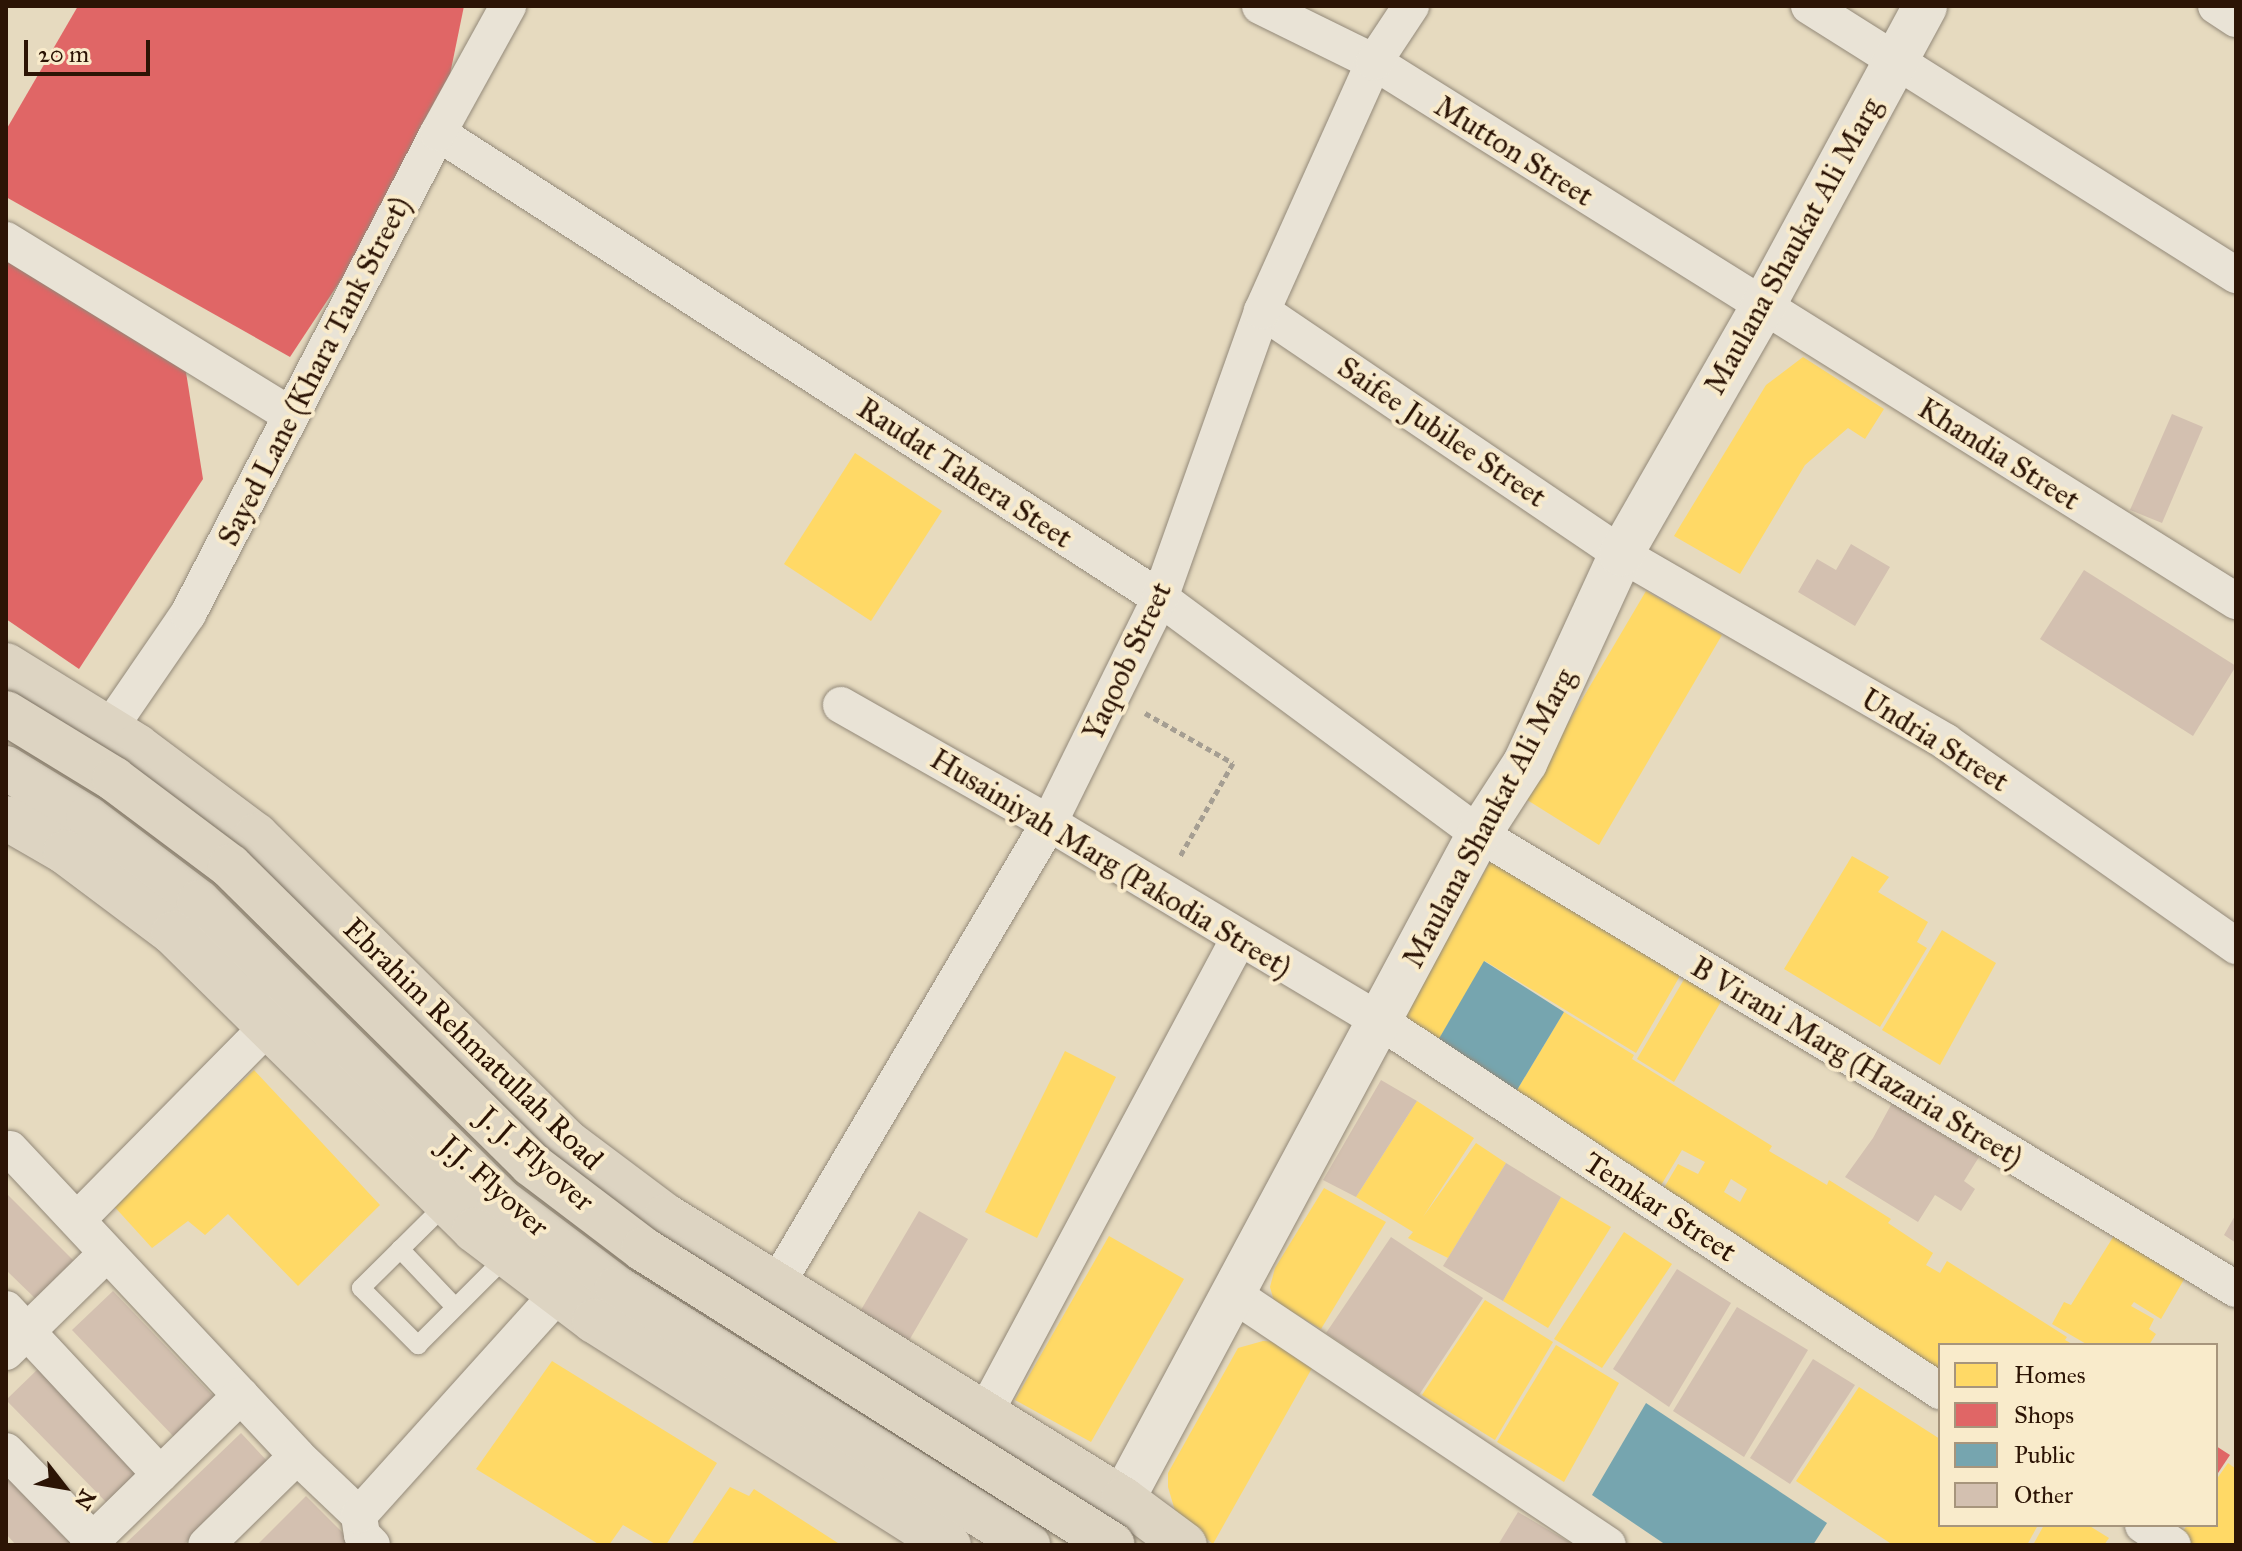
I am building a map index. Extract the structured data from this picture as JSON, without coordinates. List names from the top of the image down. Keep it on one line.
{"streets":{"main road":["Maulana Shaukat Ali Marg","Ebrahim Rehmatullah Road","J. J. Flyover","J.J. Flyover"],"street":["Mutton Street","Sayed Lane (Khara Tank Street)","Saifee Jubilee Street","Khandia Street","Raudat Tahera Steet","Yaqoob Street","Undria Street","Husainiyah Marg (Pakodia Street)","B Virani Marg (Hazaria Street)","Temkar Street"]},"crossings":[["Mutton Street","Maulana Shaukat Ali Marg"],["Mutton Street","Khandia Street"],["Mutton Street","Yaqoob Street"],["Maulana Shaukat Ali Marg","Saifee Jubilee Street"],["Maulana Shaukat Ali Marg","Khandia Street"],["Maulana Shaukat Ali Marg","Raudat Tahera Steet"],["Maulana Shaukat Ali Marg","Undria Street"],["Maulana Shaukat Ali Marg","Husainiyah Marg (Pakodia Street)"],["Maulana Shaukat Ali Marg","Ebrahim Rehmatullah Road"],["Maulana Shaukat Ali Marg","B Virani Marg (Hazaria Street)"],["Maulana Shaukat Ali Marg","Temkar Street"],["Sayed Lane (Khara Tank Street)","Raudat Tahera Steet"],["Sayed Lane (Khara Tank Street)","Ebrahim Rehmatullah Road"],["Saifee Jubilee Street","Yaqoob Street"],["Saifee Jubilee Street","Undria Street"],["Raudat Tahera Steet","Yaqoob Street"],["Raudat Tahera Steet","B Virani Marg (Hazaria Street)"],["Yaqoob Street","Husainiyah Marg (Pakodia Street)"],["Yaqoob Street","Ebrahim Rehmatullah Road"],["Husainiyah Marg (Pakodia Street)","Temkar Street"]],"legend":["Homes","Shops","Public","Other"],"scale_bar":"20 m","north":"bottom right"}
